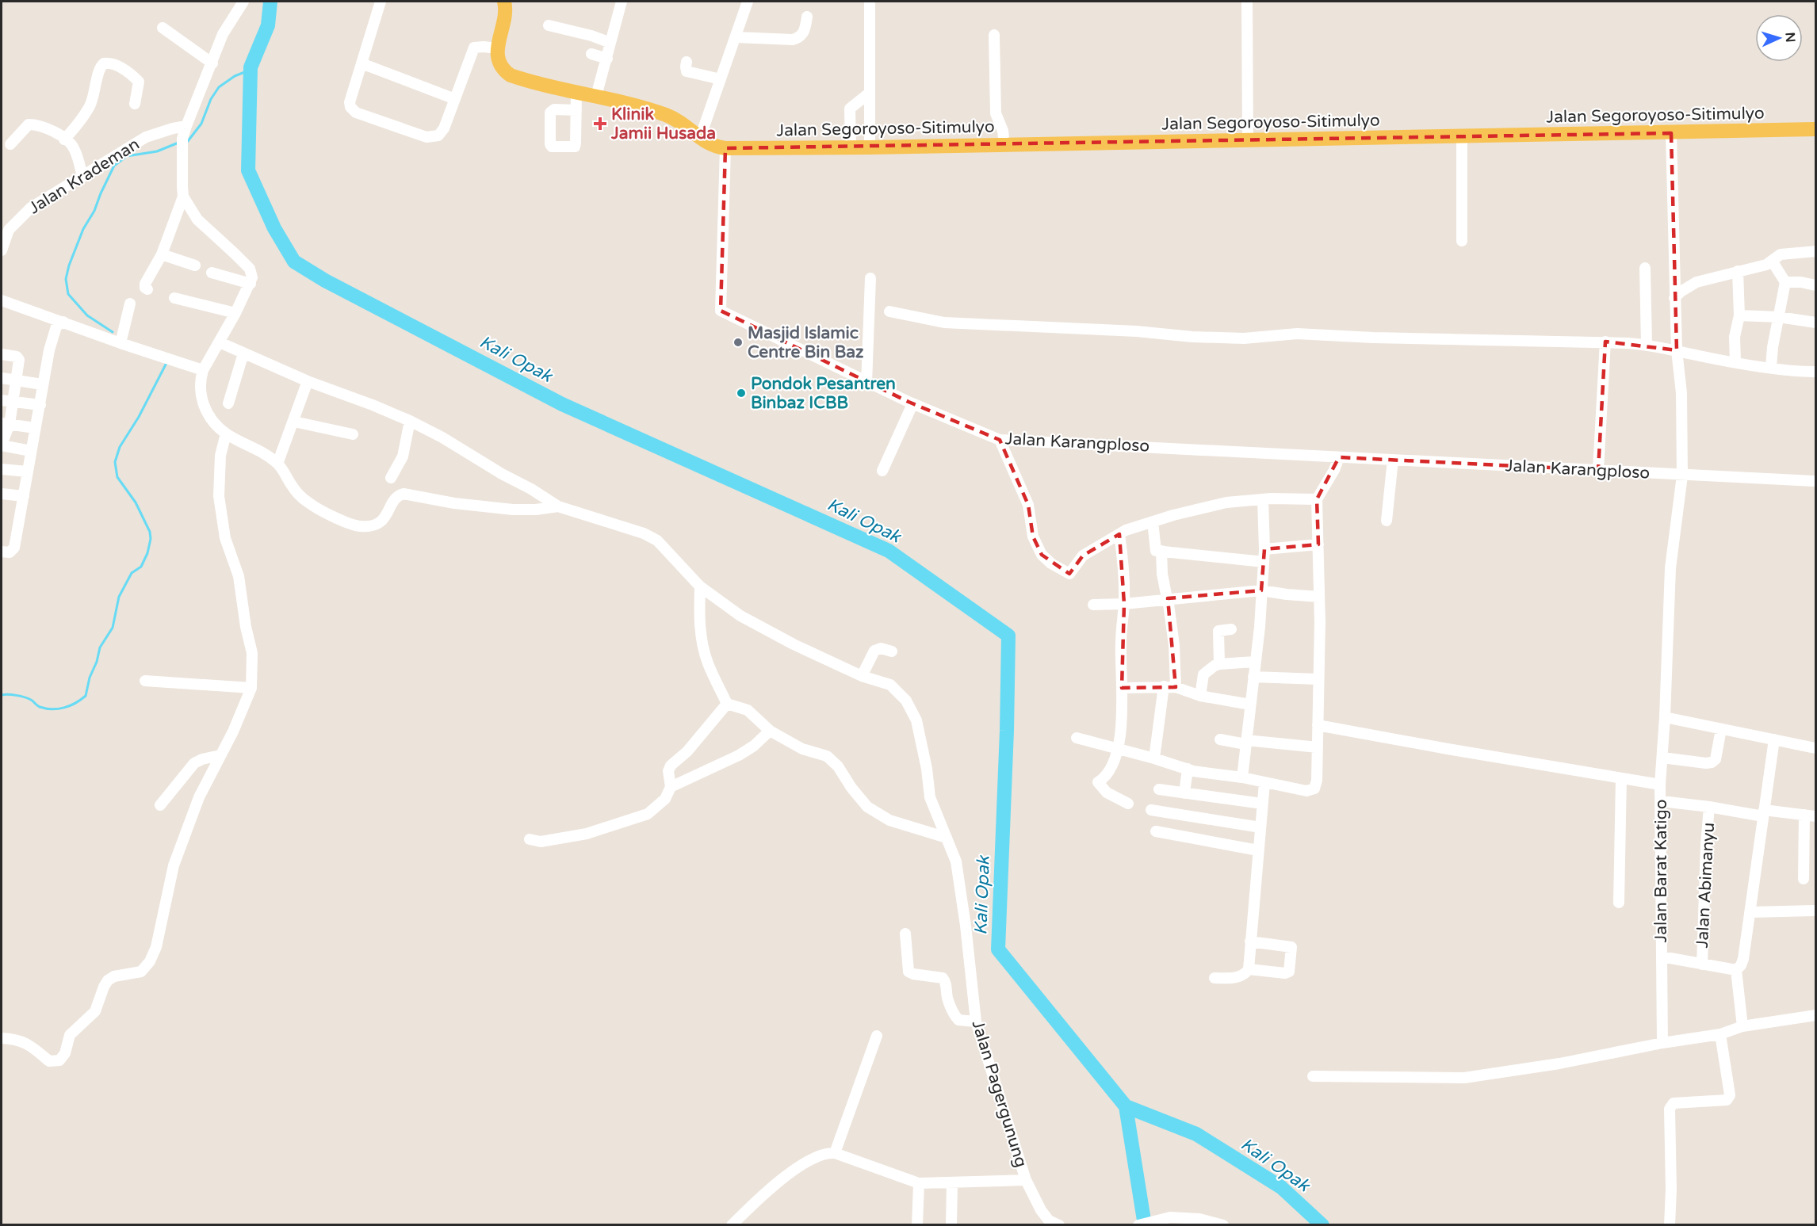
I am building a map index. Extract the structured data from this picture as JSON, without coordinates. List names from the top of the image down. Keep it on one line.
{"streets":{"main road":["Jalan Segoroyoso-Sitimulyo"],"street":["Jalan Krademan","Jalan Karangploso","Jalan Barat Katigo","Jalan Abimanyu","Jalan Pagergunung"]},"crossings":[["Jalan Segoroyoso-Sitimulyo","Jalan Karangploso"],["Jalan Barat Katigo","Jalan Abimanyu"]],"water":["Kali Opak"],"places":{"health":["Klinik Jamii Husada"],"other":["Masjid Islamic Centre Bin Baz","Pondok Pesantren Binbaz ICBB"]},"north":"right"}
